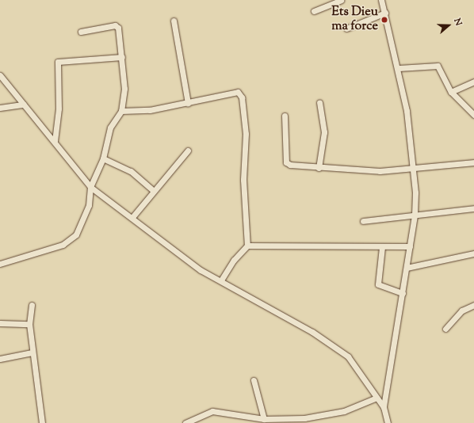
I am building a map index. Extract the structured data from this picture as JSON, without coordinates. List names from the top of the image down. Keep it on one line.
{"places":["Ets Dieu ma force"],"north":"right"}
